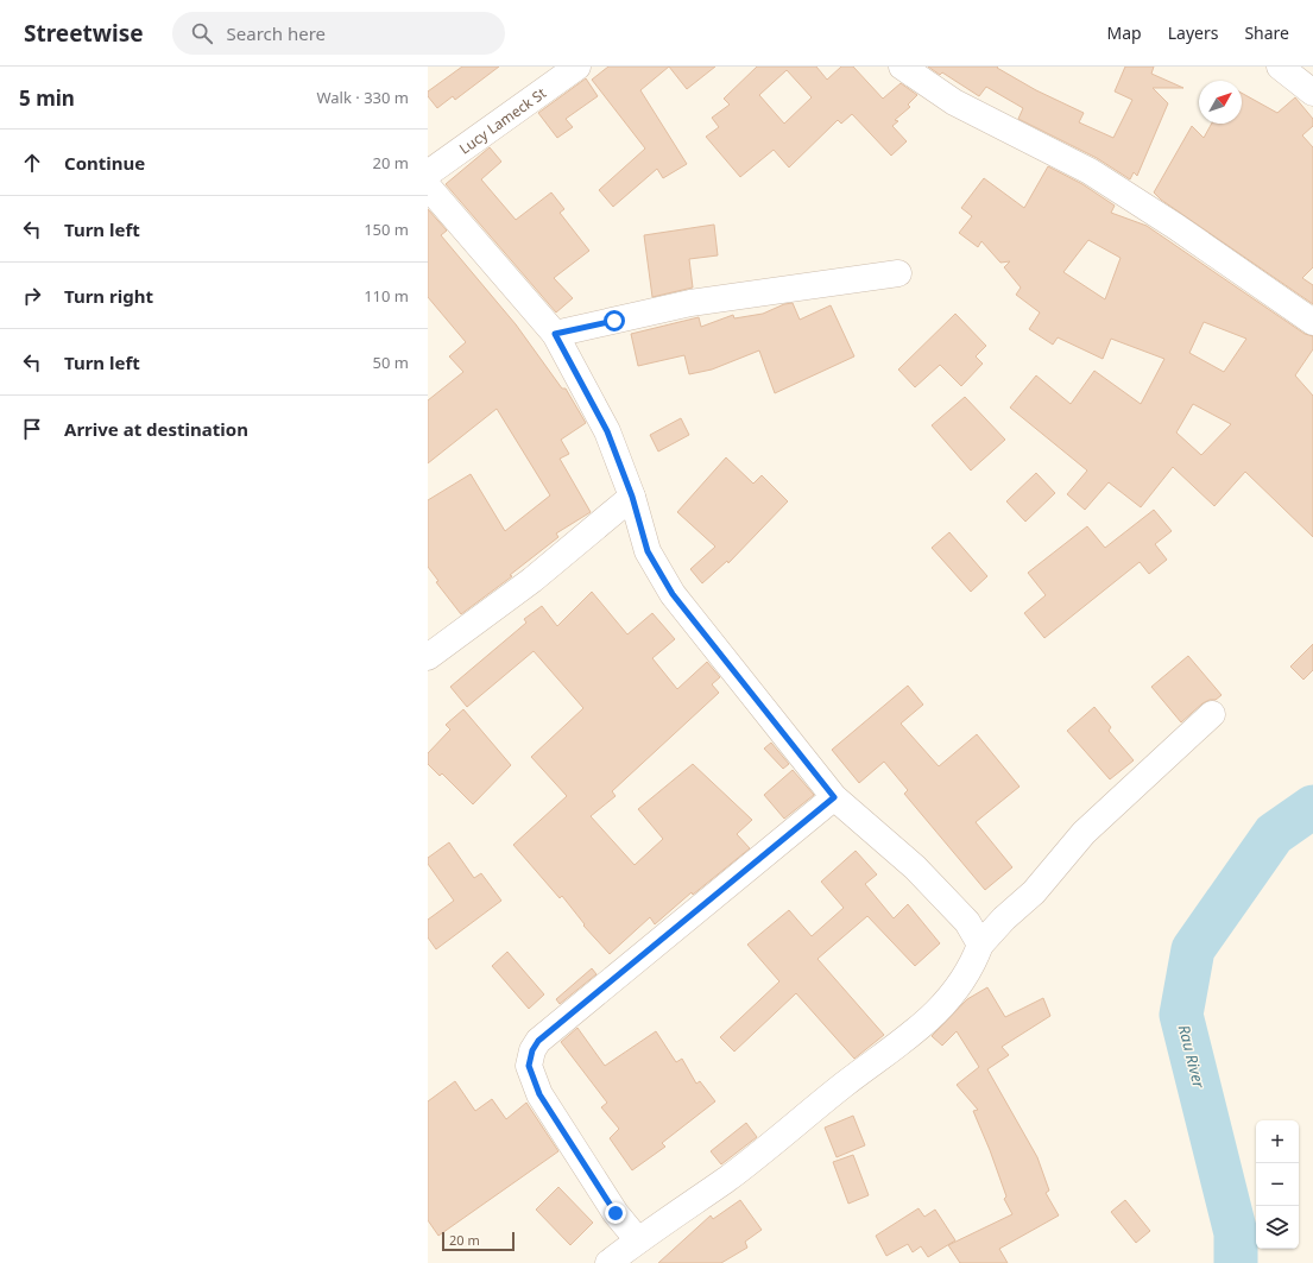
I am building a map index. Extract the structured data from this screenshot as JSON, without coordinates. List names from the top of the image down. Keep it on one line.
{"streets":{"street":["Lucy Lameck St"]},"water":["Rau River"],"scale_bar":"20 m","north":"top right","page":{"header":"Streetwise","search":"Search here","nav":["Map","Layers","Share"],"heading":["5 min","Walk · 330 m"],"list":[["Continue","20 m"],["Turn left","150 m"],["Turn right","110 m"],["Turn left","50 m"],"Arrive at destination"],"map_buttons":["+","−"],"scale":"20 m"}}
